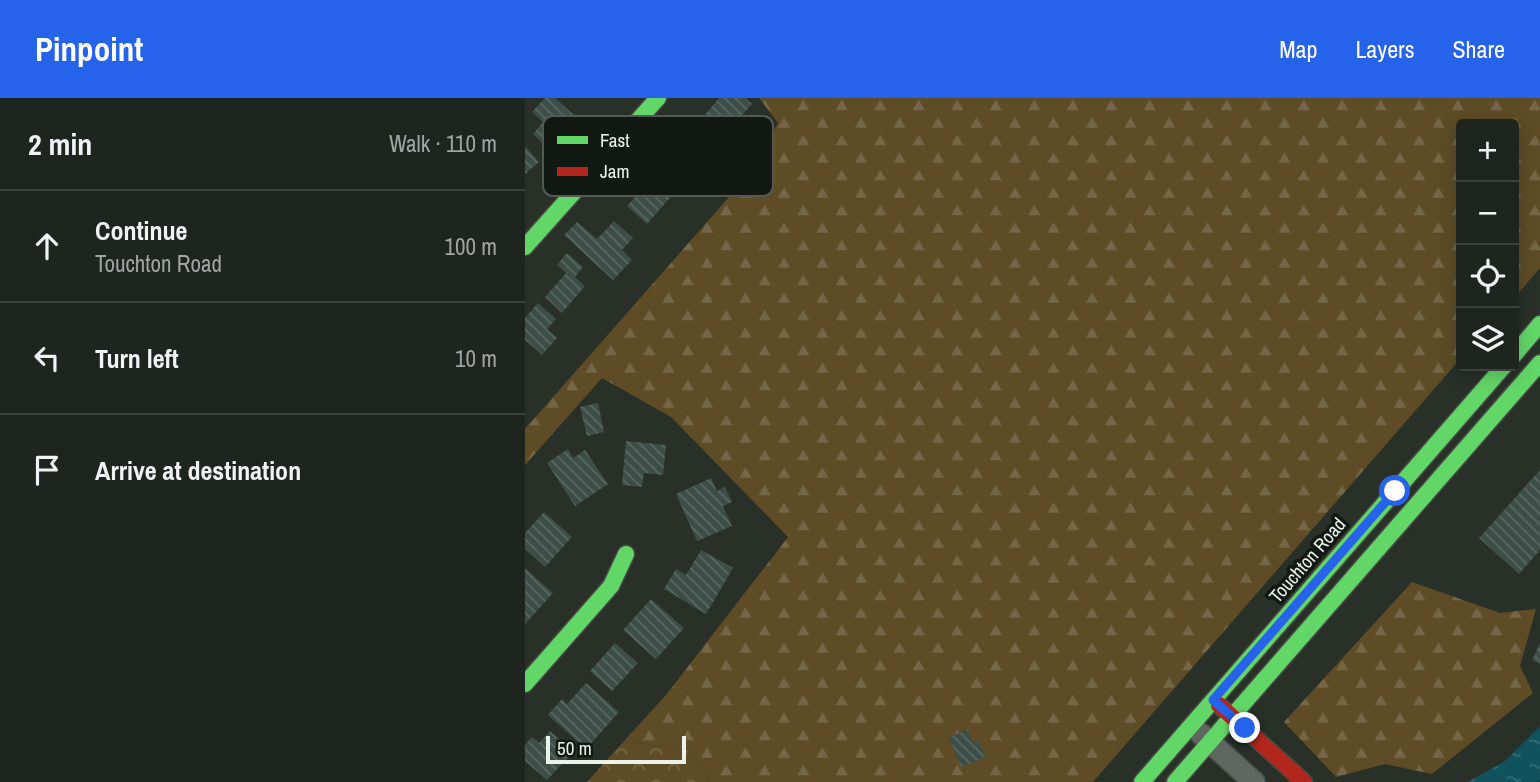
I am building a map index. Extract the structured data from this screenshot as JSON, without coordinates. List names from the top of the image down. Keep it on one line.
{"streets":{"street":["Touchton Road"]},"legend":["Fast","Jam"],"scale_bar":"50 m","page":{"header":"Pinpoint","nav":["Map","Layers","Share"],"heading":["2 min","Walk · 110 m"],"map_buttons":["+","−"],"list":[["Continue","Touchton Road","100 m"],["Turn left","10 m"],"Arrive at destination"],"scale":"50 m"}}
